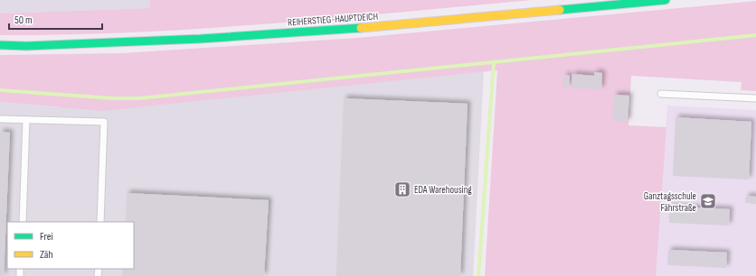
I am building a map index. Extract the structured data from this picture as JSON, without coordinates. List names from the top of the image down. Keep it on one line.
{"streets":{"main road":["REIHERSTIEG-HAUPTDEICH"]},"places":{"building":["EDA Warehousing"],"school or university":["Ganztagsschule Fährstraße"]},"legend":["Frei","Zäh"],"scale_bar":"50 m"}
